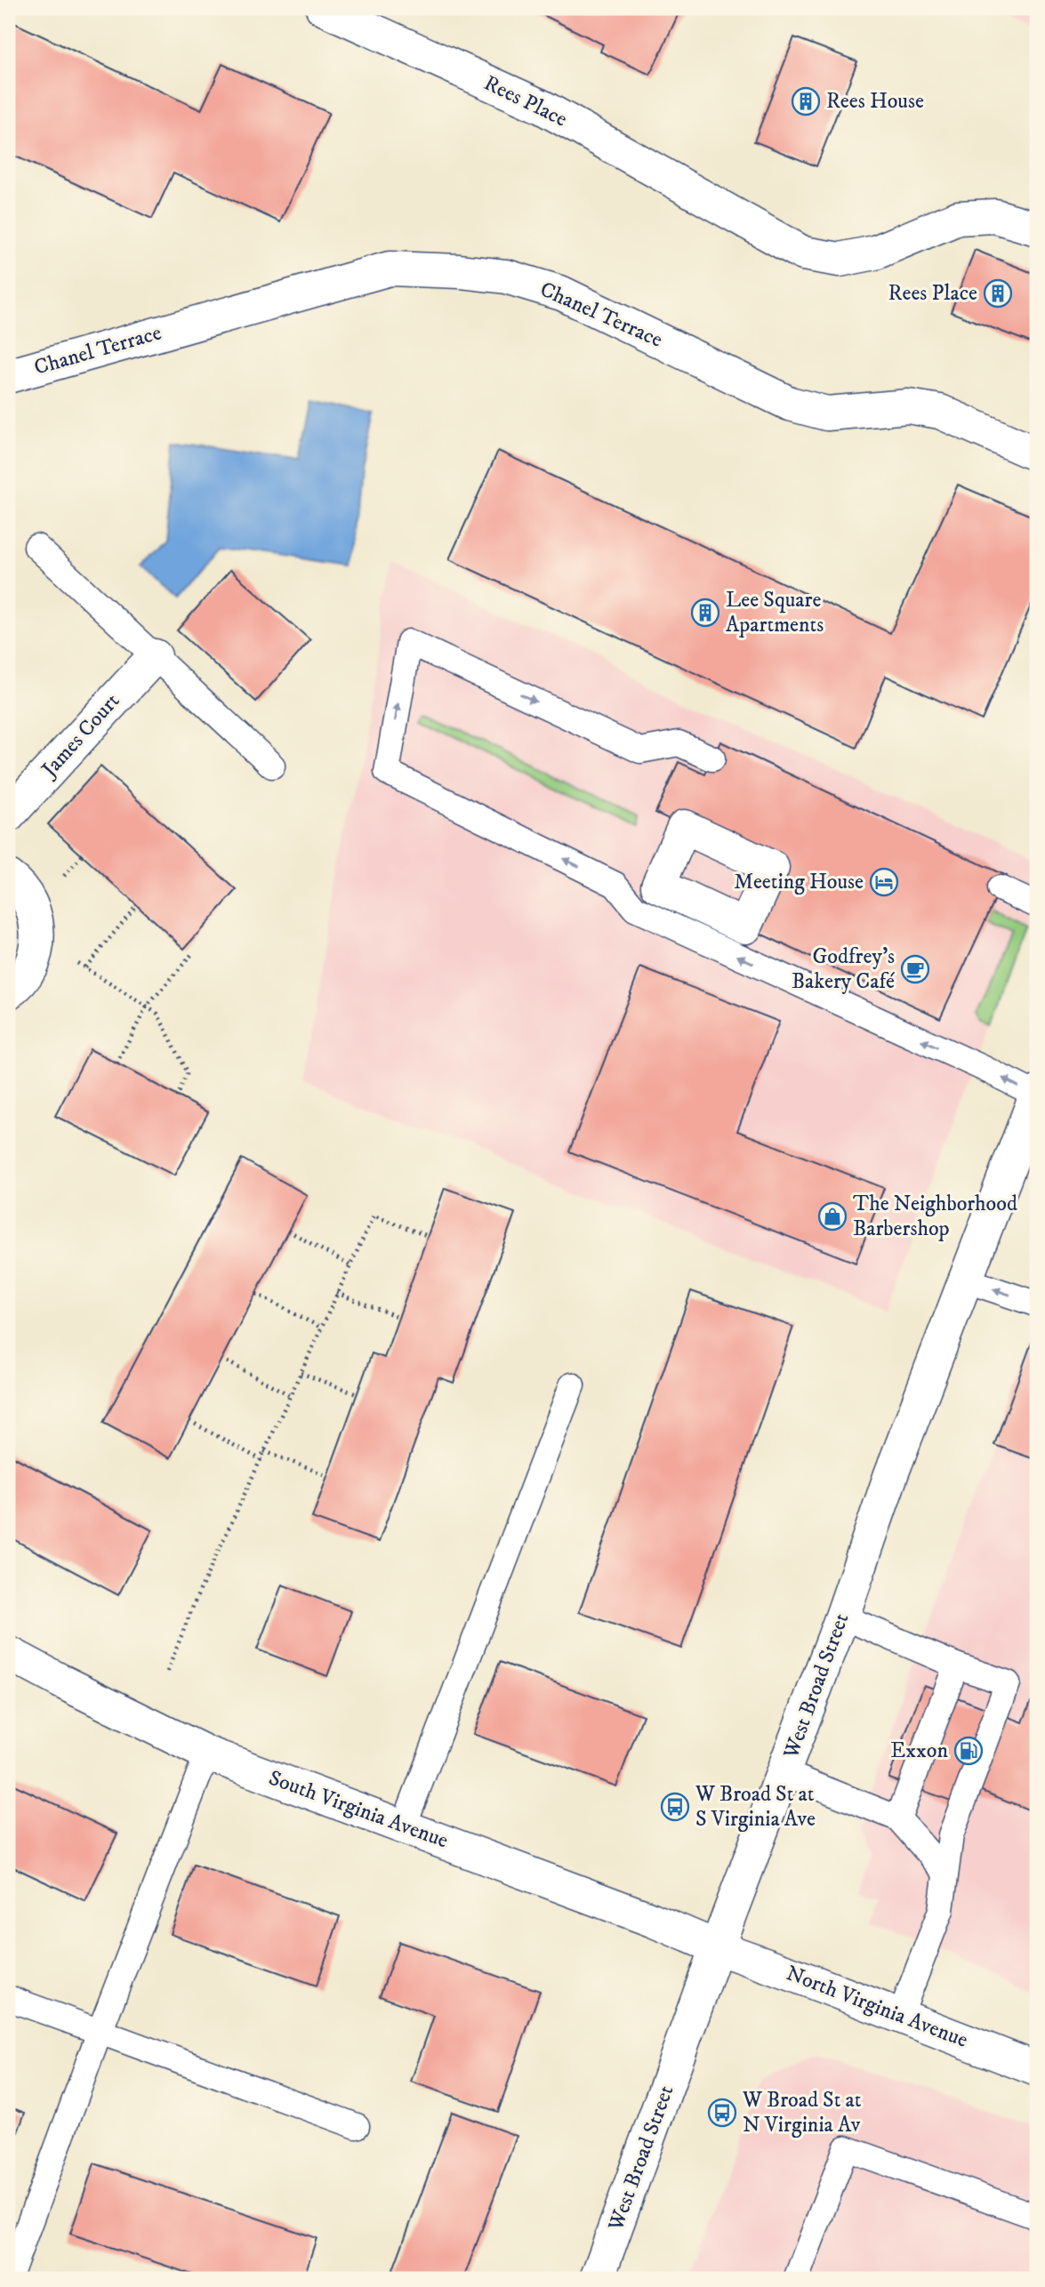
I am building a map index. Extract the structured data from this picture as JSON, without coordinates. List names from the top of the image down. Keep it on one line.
{"streets":{"street":["Rees Place","Chanel Terrace","James Court","West Broad Street","South Virginia Avenue","North Virginia Avenue"]},"crossings":[["West Broad Street","South Virginia Avenue"],["West Broad Street","North Virginia Avenue"],["South Virginia Avenue","North Virginia Avenue"]],"places":{"building":["Rees House","Rees Place","Lee Square Apartments"],"hotel":["Meeting House"],"cafe":["Godfrey’s Bakery Café"],"shop":["The Neighborhood Barbershop"],"fuel station":["Exxon"],"bus stop":["W Broad St at S Virginia Ave","W Broad St at N Virginia Av"]}}
